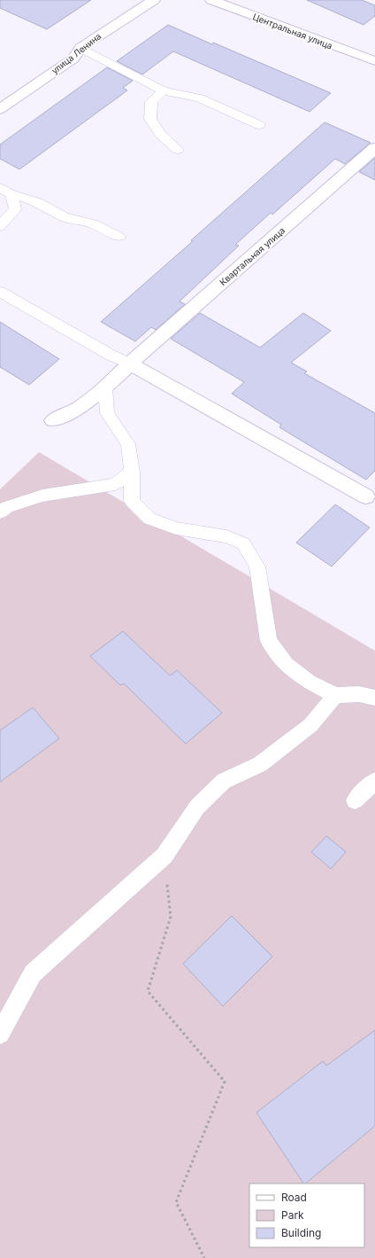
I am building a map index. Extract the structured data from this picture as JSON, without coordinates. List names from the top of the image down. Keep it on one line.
{"streets":{"street":["Центральная улица","улица Ленина","Квартальная улица"]},"legend":["Road","Park","Building"]}
